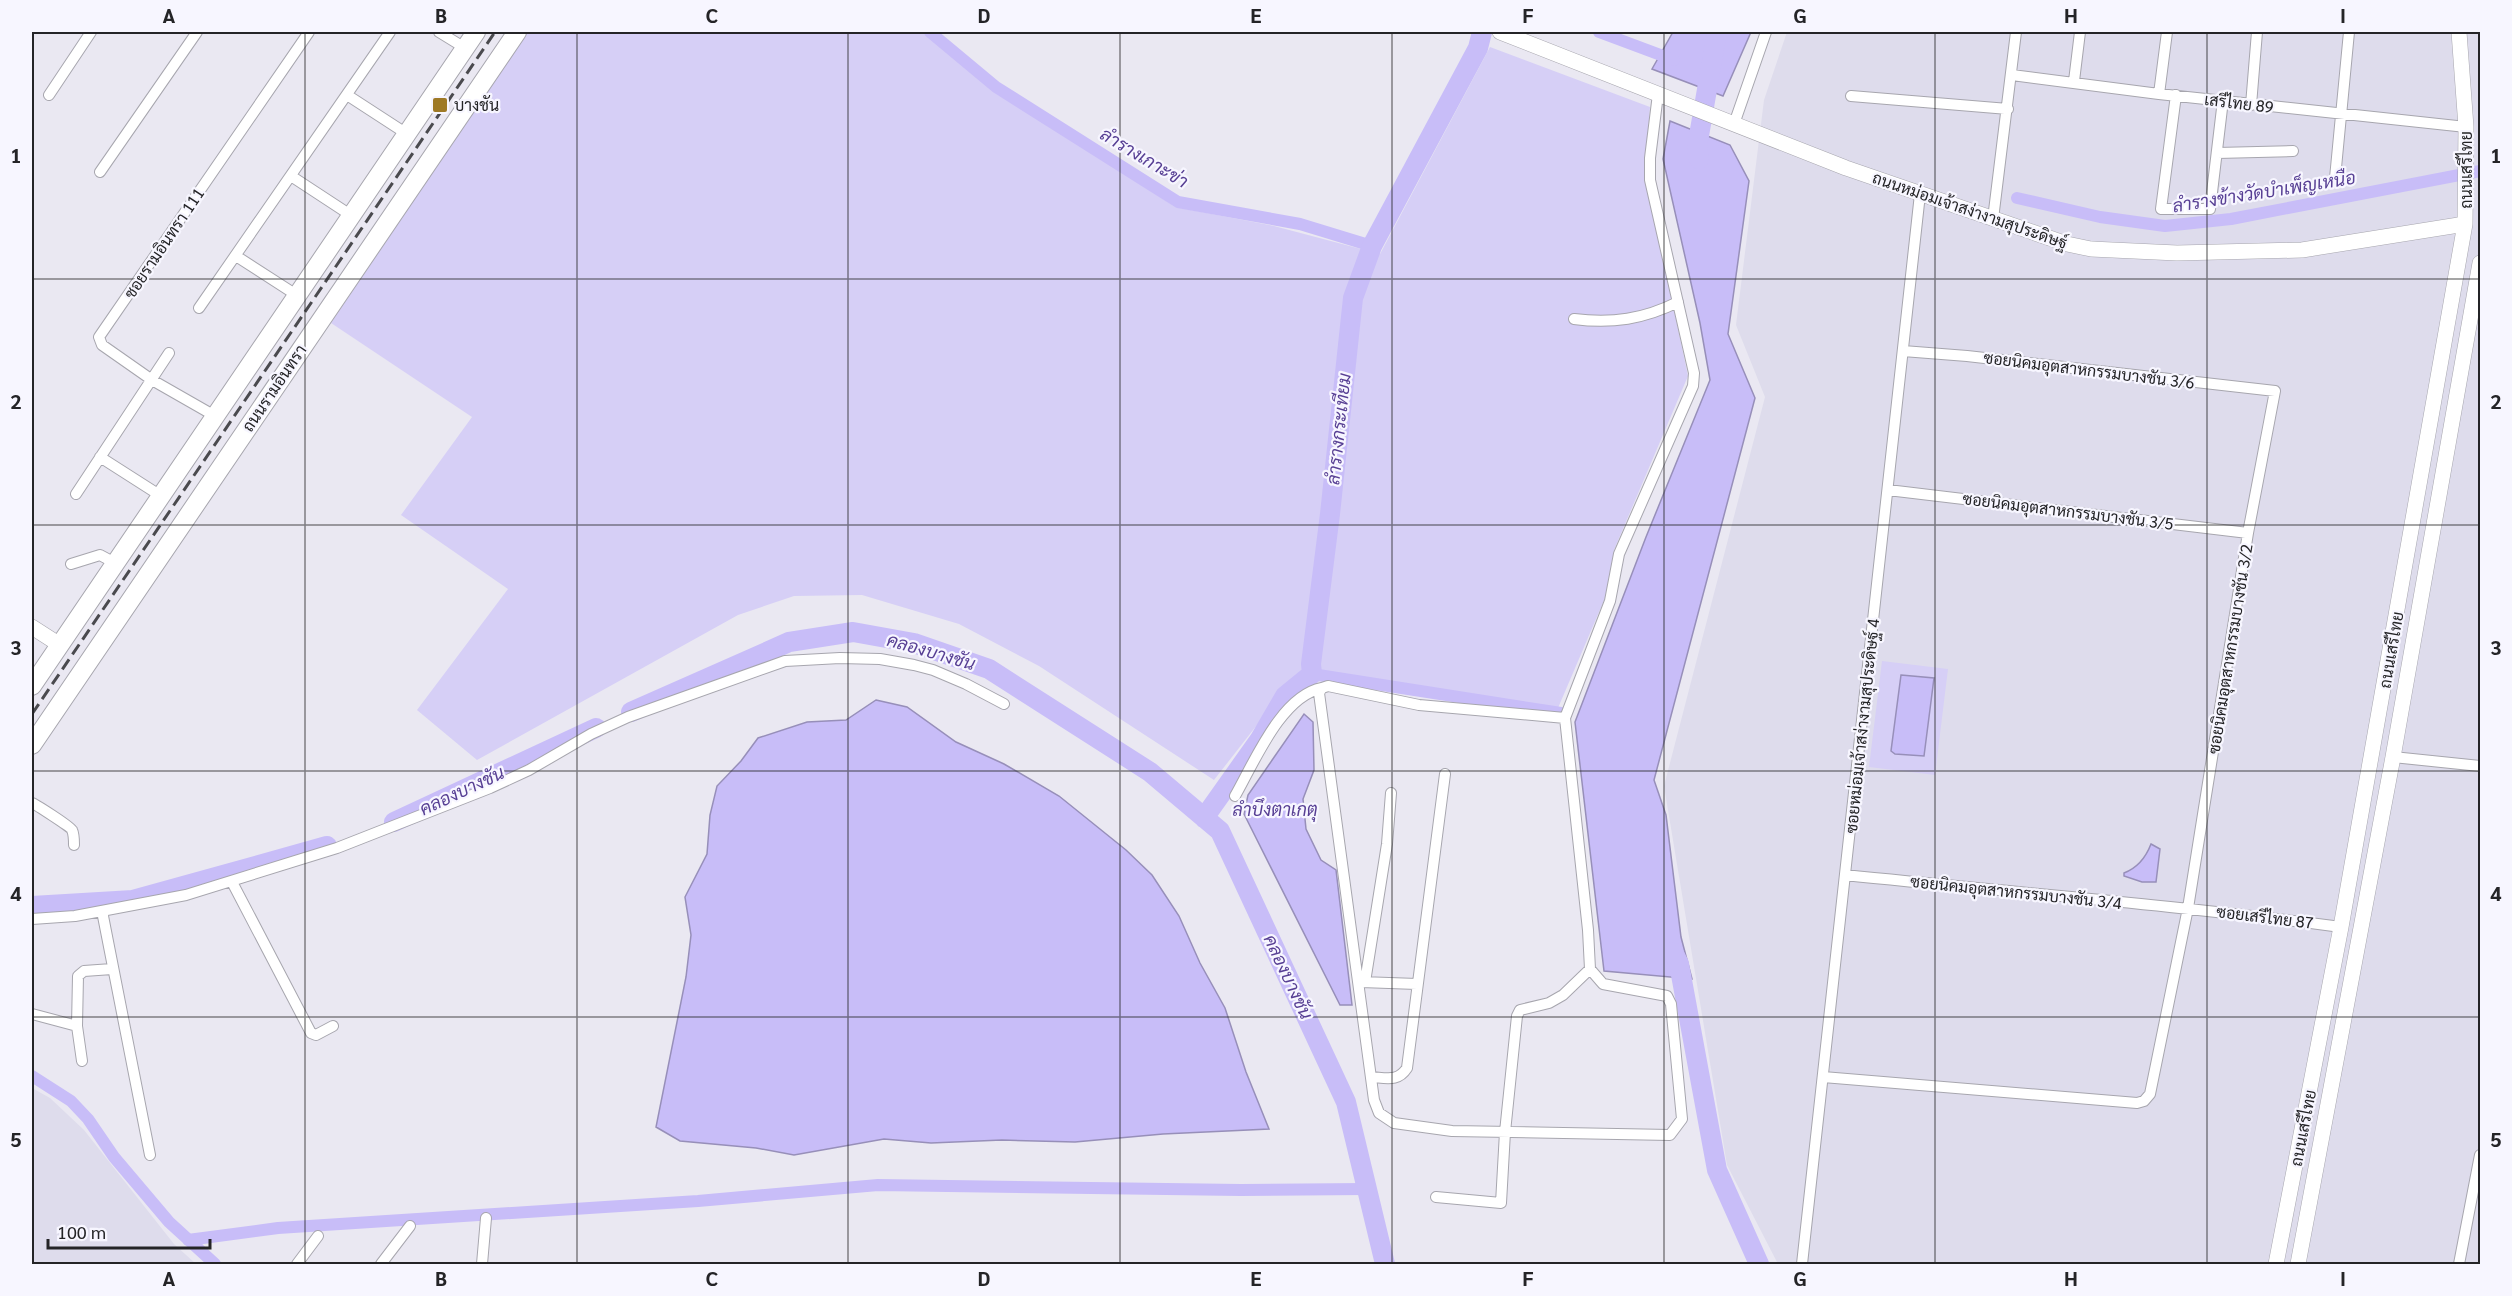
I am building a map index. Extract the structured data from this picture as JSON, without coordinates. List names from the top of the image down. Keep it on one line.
{"streets":{"highway":["ถนนรามอินทรา"],"main road":["ถนนเสรีไทย","ถนนหม่อมเจ้าสง่างามสุประดิษฐ์"],"street":["เสรีไทย 89","ซอยรามอินทรา 111","ซอยนิคมอุตสาหกรรมบางชัน 3/6","ซอยนิคมอุตสาหกรรมบางชัน 3/5","ซอยนิคมอุตสาหกรรมบางชัน 3/2","ซอยหม่อมเจ้าสง่างามสุประดิษฐ์ 4","ซอยนิคมอุตสาหกรรมบางชัน 3/4","ซอยเสรีไทย 87"]},"crossings":[["เสรีไทย 89","ถนนเสรีไทย"],["ถนนเสรีไทย","ถนนหม่อมเจ้าสง่างามสุประดิษฐ์"],["ถนนเสรีไทย","ซอยเสรีไทย 87"],["ถนนหม่อมเจ้าสง่างามสุประดิษฐ์","ซอยหม่อมเจ้าสง่างามสุประดิษฐ์ 4"],["ซอยรามอินทรา 111","ถนนรามอินทรา"],["ซอยนิคมอุตสาหกรรมบางชัน 3/6","ซอยนิคมอุตสาหกรรมบางชัน 3/2"],["ซอยนิคมอุตสาหกรรมบางชัน 3/6","ซอยหม่อมเจ้าสง่างามสุประดิษฐ์ 4"],["ซอยนิคมอุตสาหกรรมบางชัน 3/5","ซอยนิคมอุตสาหกรรมบางชัน 3/2"],["ซอยนิคมอุตสาหกรรมบางชัน 3/5","ซอยหม่อมเจ้าสง่างามสุประดิษฐ์ 4"],["ซอยนิคมอุตสาหกรรมบางชัน 3/2","ซอยหม่อมเจ้าสง่างามสุประดิษฐ์ 4"],["ซอยนิคมอุตสาหกรรมบางชัน 3/2","ซอยนิคมอุตสาหกรรมบางชัน 3/4"],["ซอยนิคมอุตสาหกรรมบางชัน 3/2","ซอยเสรีไทย 87"],["ซอยหม่อมเจ้าสง่างามสุประดิษฐ์ 4","ซอยนิคมอุตสาหกรรมบางชัน 3/4"],["ซอยนิคมอุตสาหกรรมบางชัน 3/4","ซอยเสรีไทย 87"]],"water":["ลำรางเกาะข่า","ลำรางข้างวัดบำเพ็ญเหนือ","ลำรางกระเทียม","คลองบางชัน","ลำบึงตาเกตุ"],"places":{"transit":["บางชัน"]},"scale_bar":"100 m","grid":{"columns":["A","B","C","D","E","F","G","H","I"],"rows":["1","2","3","4","5"]}}
